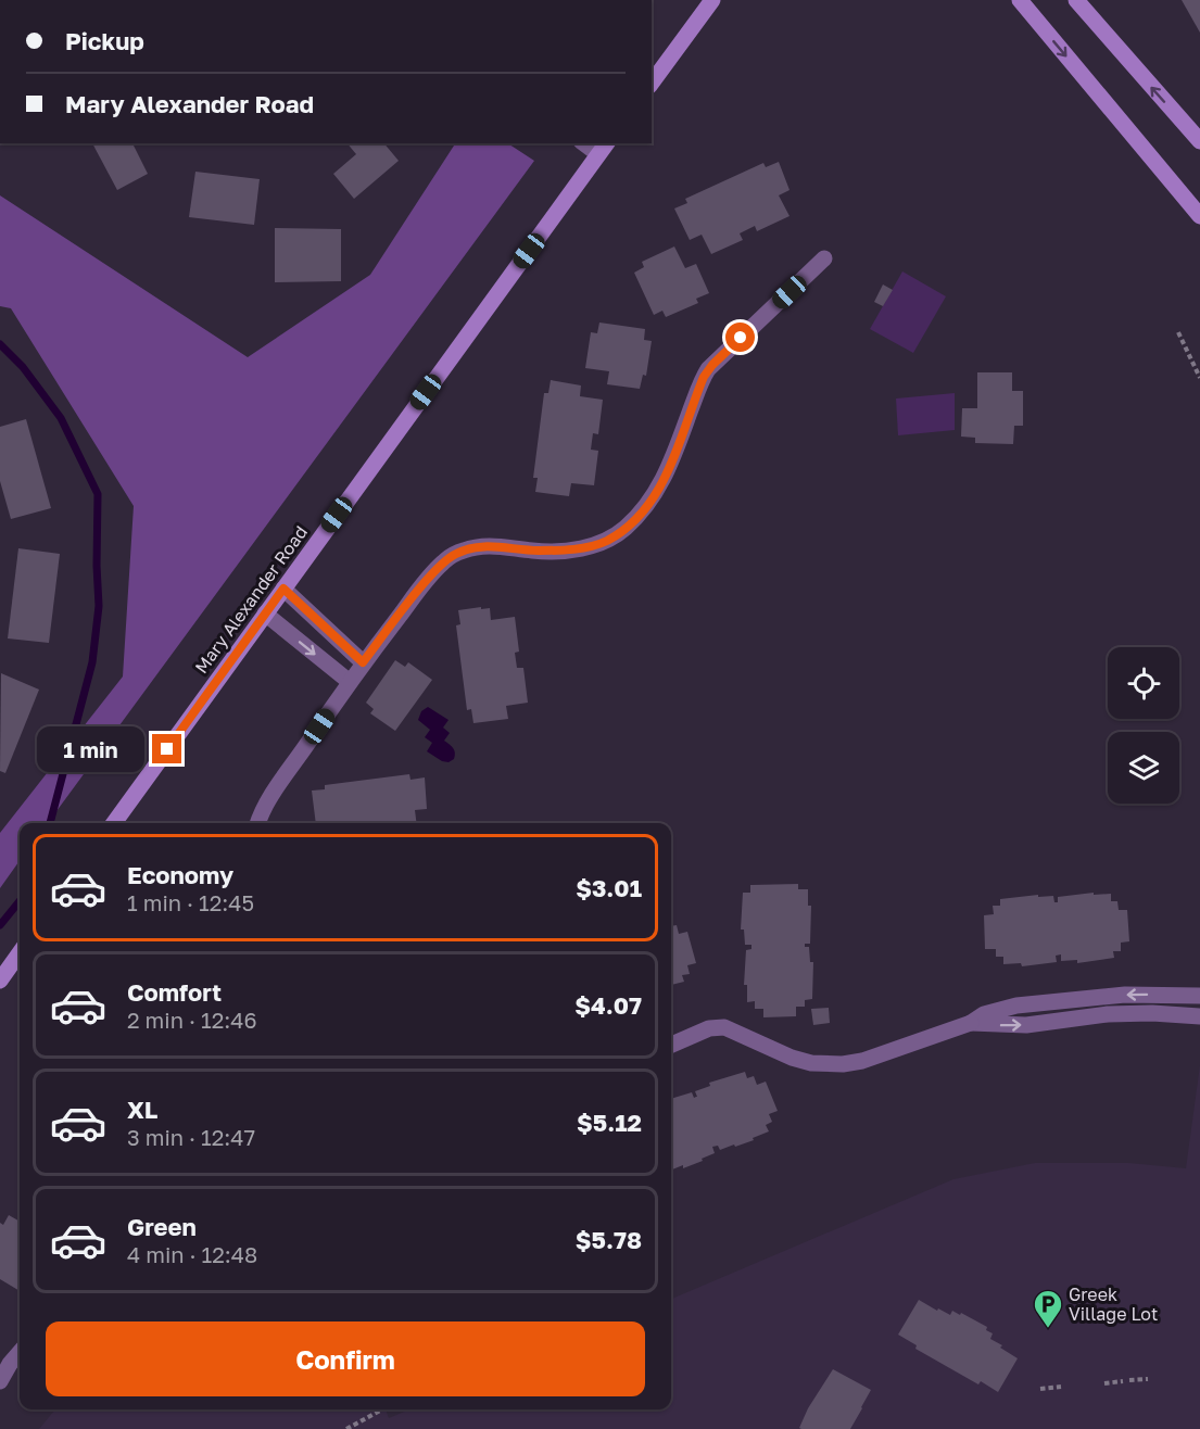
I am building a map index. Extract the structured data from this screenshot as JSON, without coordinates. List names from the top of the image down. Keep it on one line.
{"streets":{"street":["Mary Alexander Road"]},"places":{"parking":["Greek Village Lot"]},"page":{"banner":["Pickup","Mary Alexander Road"],"bubble":"1 min","list":[{"name":"Economy","note":"1 min · 12:45","value":"$3.01"},{"name":"Comfort","note":"2 min · 12:46","value":"$4.07"},{"name":"XL","note":"3 min · 12:47","value":"$5.12"},{"name":"Green","note":"4 min · 12:48","value":"$5.78"}],"buttons":"Confirm"}}
